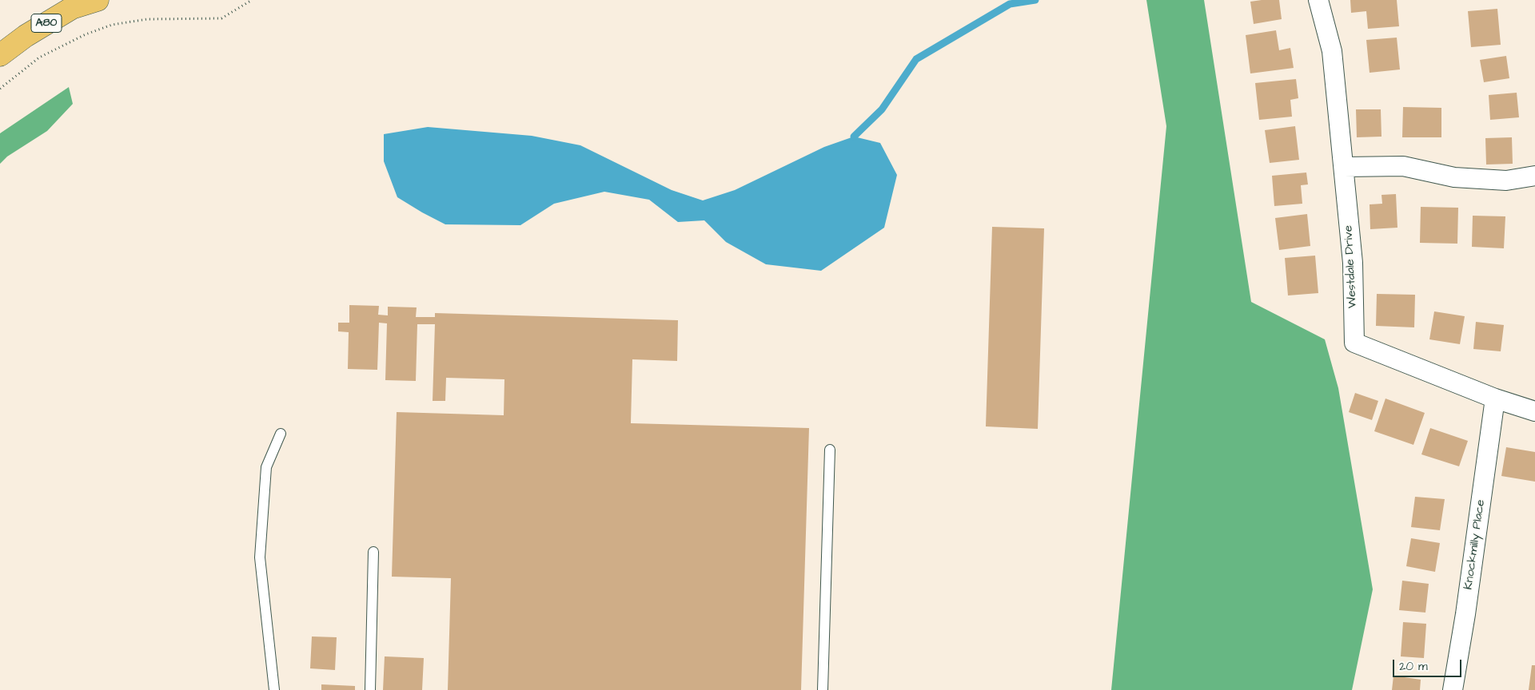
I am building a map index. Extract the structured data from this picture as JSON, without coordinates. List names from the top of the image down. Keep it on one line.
{"streets":{"main road":["A80"],"street":["Westdale Drive","Knockmilly Place"]},"crossings":[["Westdale Drive","Knockmilly Place"]],"scale_bar":"20 m"}
